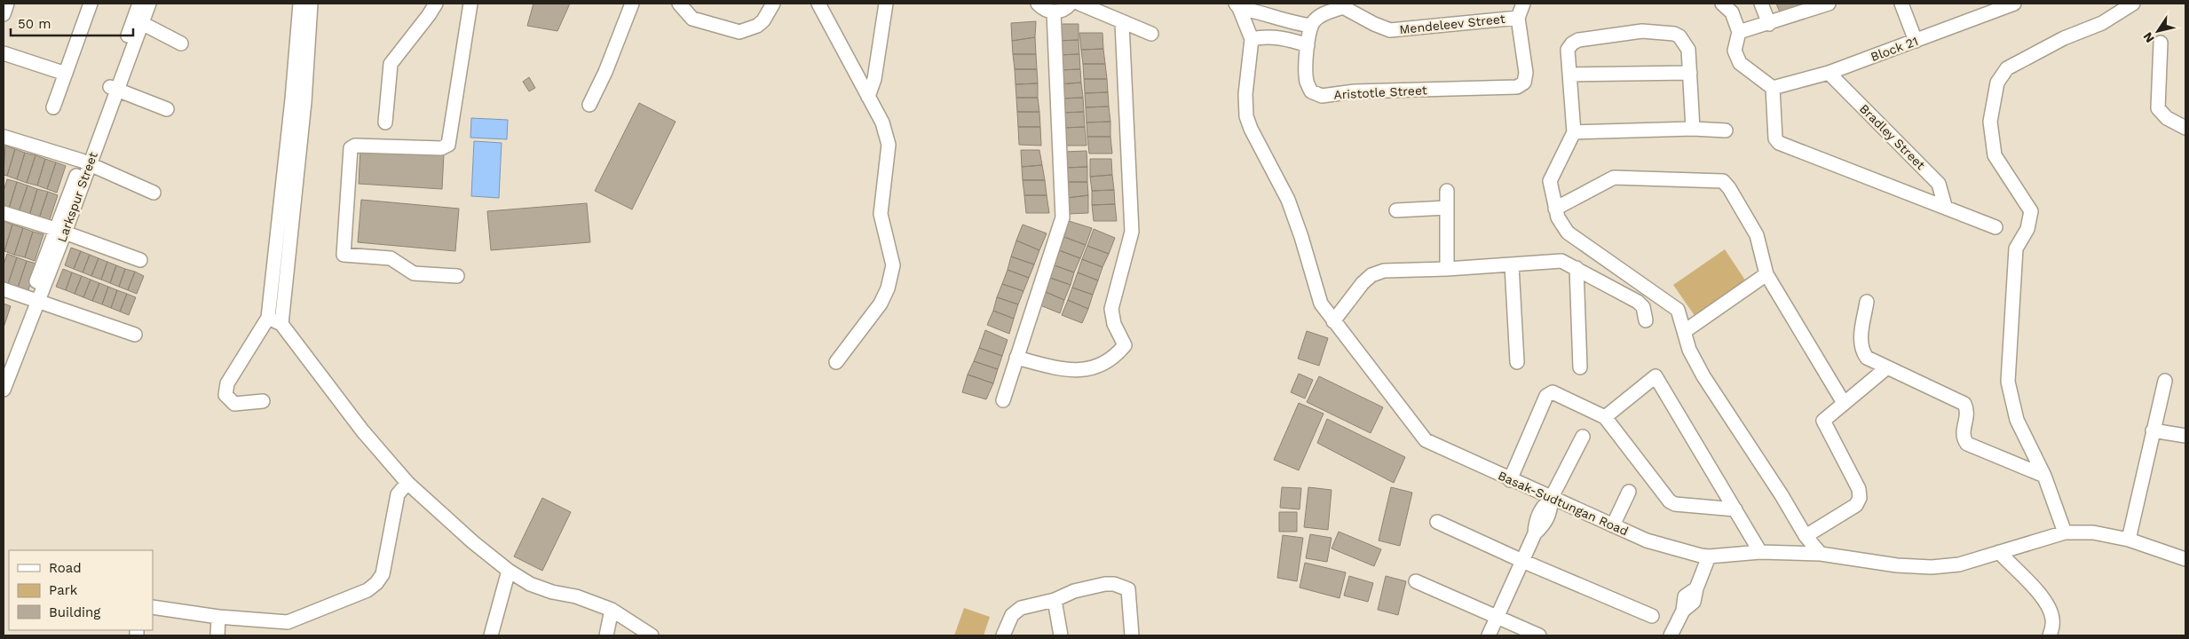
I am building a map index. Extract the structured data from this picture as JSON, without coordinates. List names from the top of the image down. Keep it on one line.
{"streets":{"street":["Mendeleev Street","Block 21","Aristotle Street","Bradley Street","Larkspur Street","Basak-Sudtungan Road"]},"crossings":[["Mendeleev Street","Aristotle Street"],["Block 21","Bradley Street"]],"legend":["Road","Park","Building"],"scale_bar":"50 m","north":"bottom left"}
